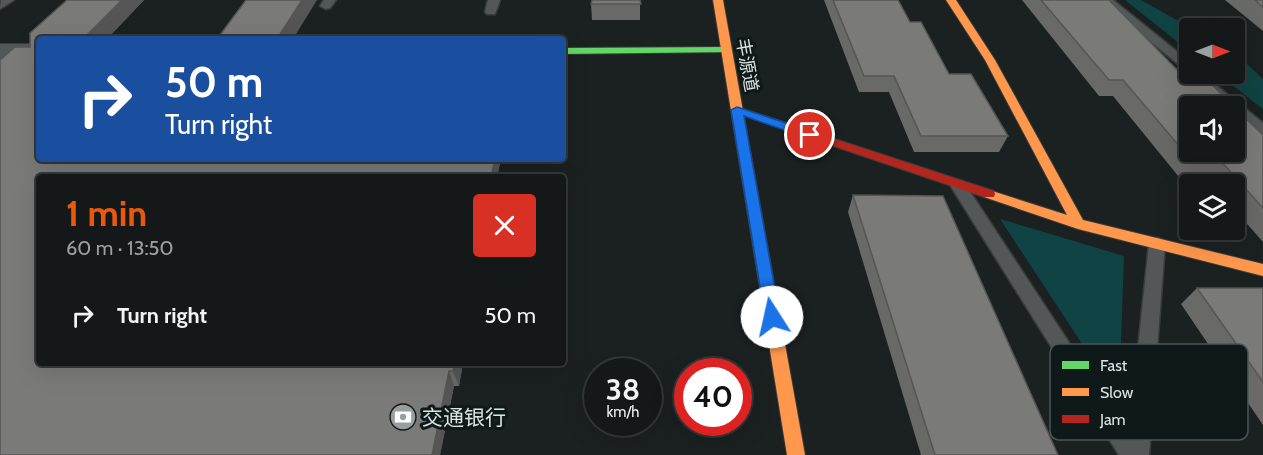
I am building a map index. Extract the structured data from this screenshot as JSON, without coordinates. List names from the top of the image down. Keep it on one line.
{"streets":{"street":["丰源道"]},"places":{"bank":["交通银行"]},"legend":["Fast","Slow","Jam"],"north":"right","page":{"turn":["50 m","Turn right"],"heading":["1 min","60 m · 13:50"],"list":[{"name":"Turn right","value":"50 m"}],"speed":"38 km/h","limit":"40"}}
